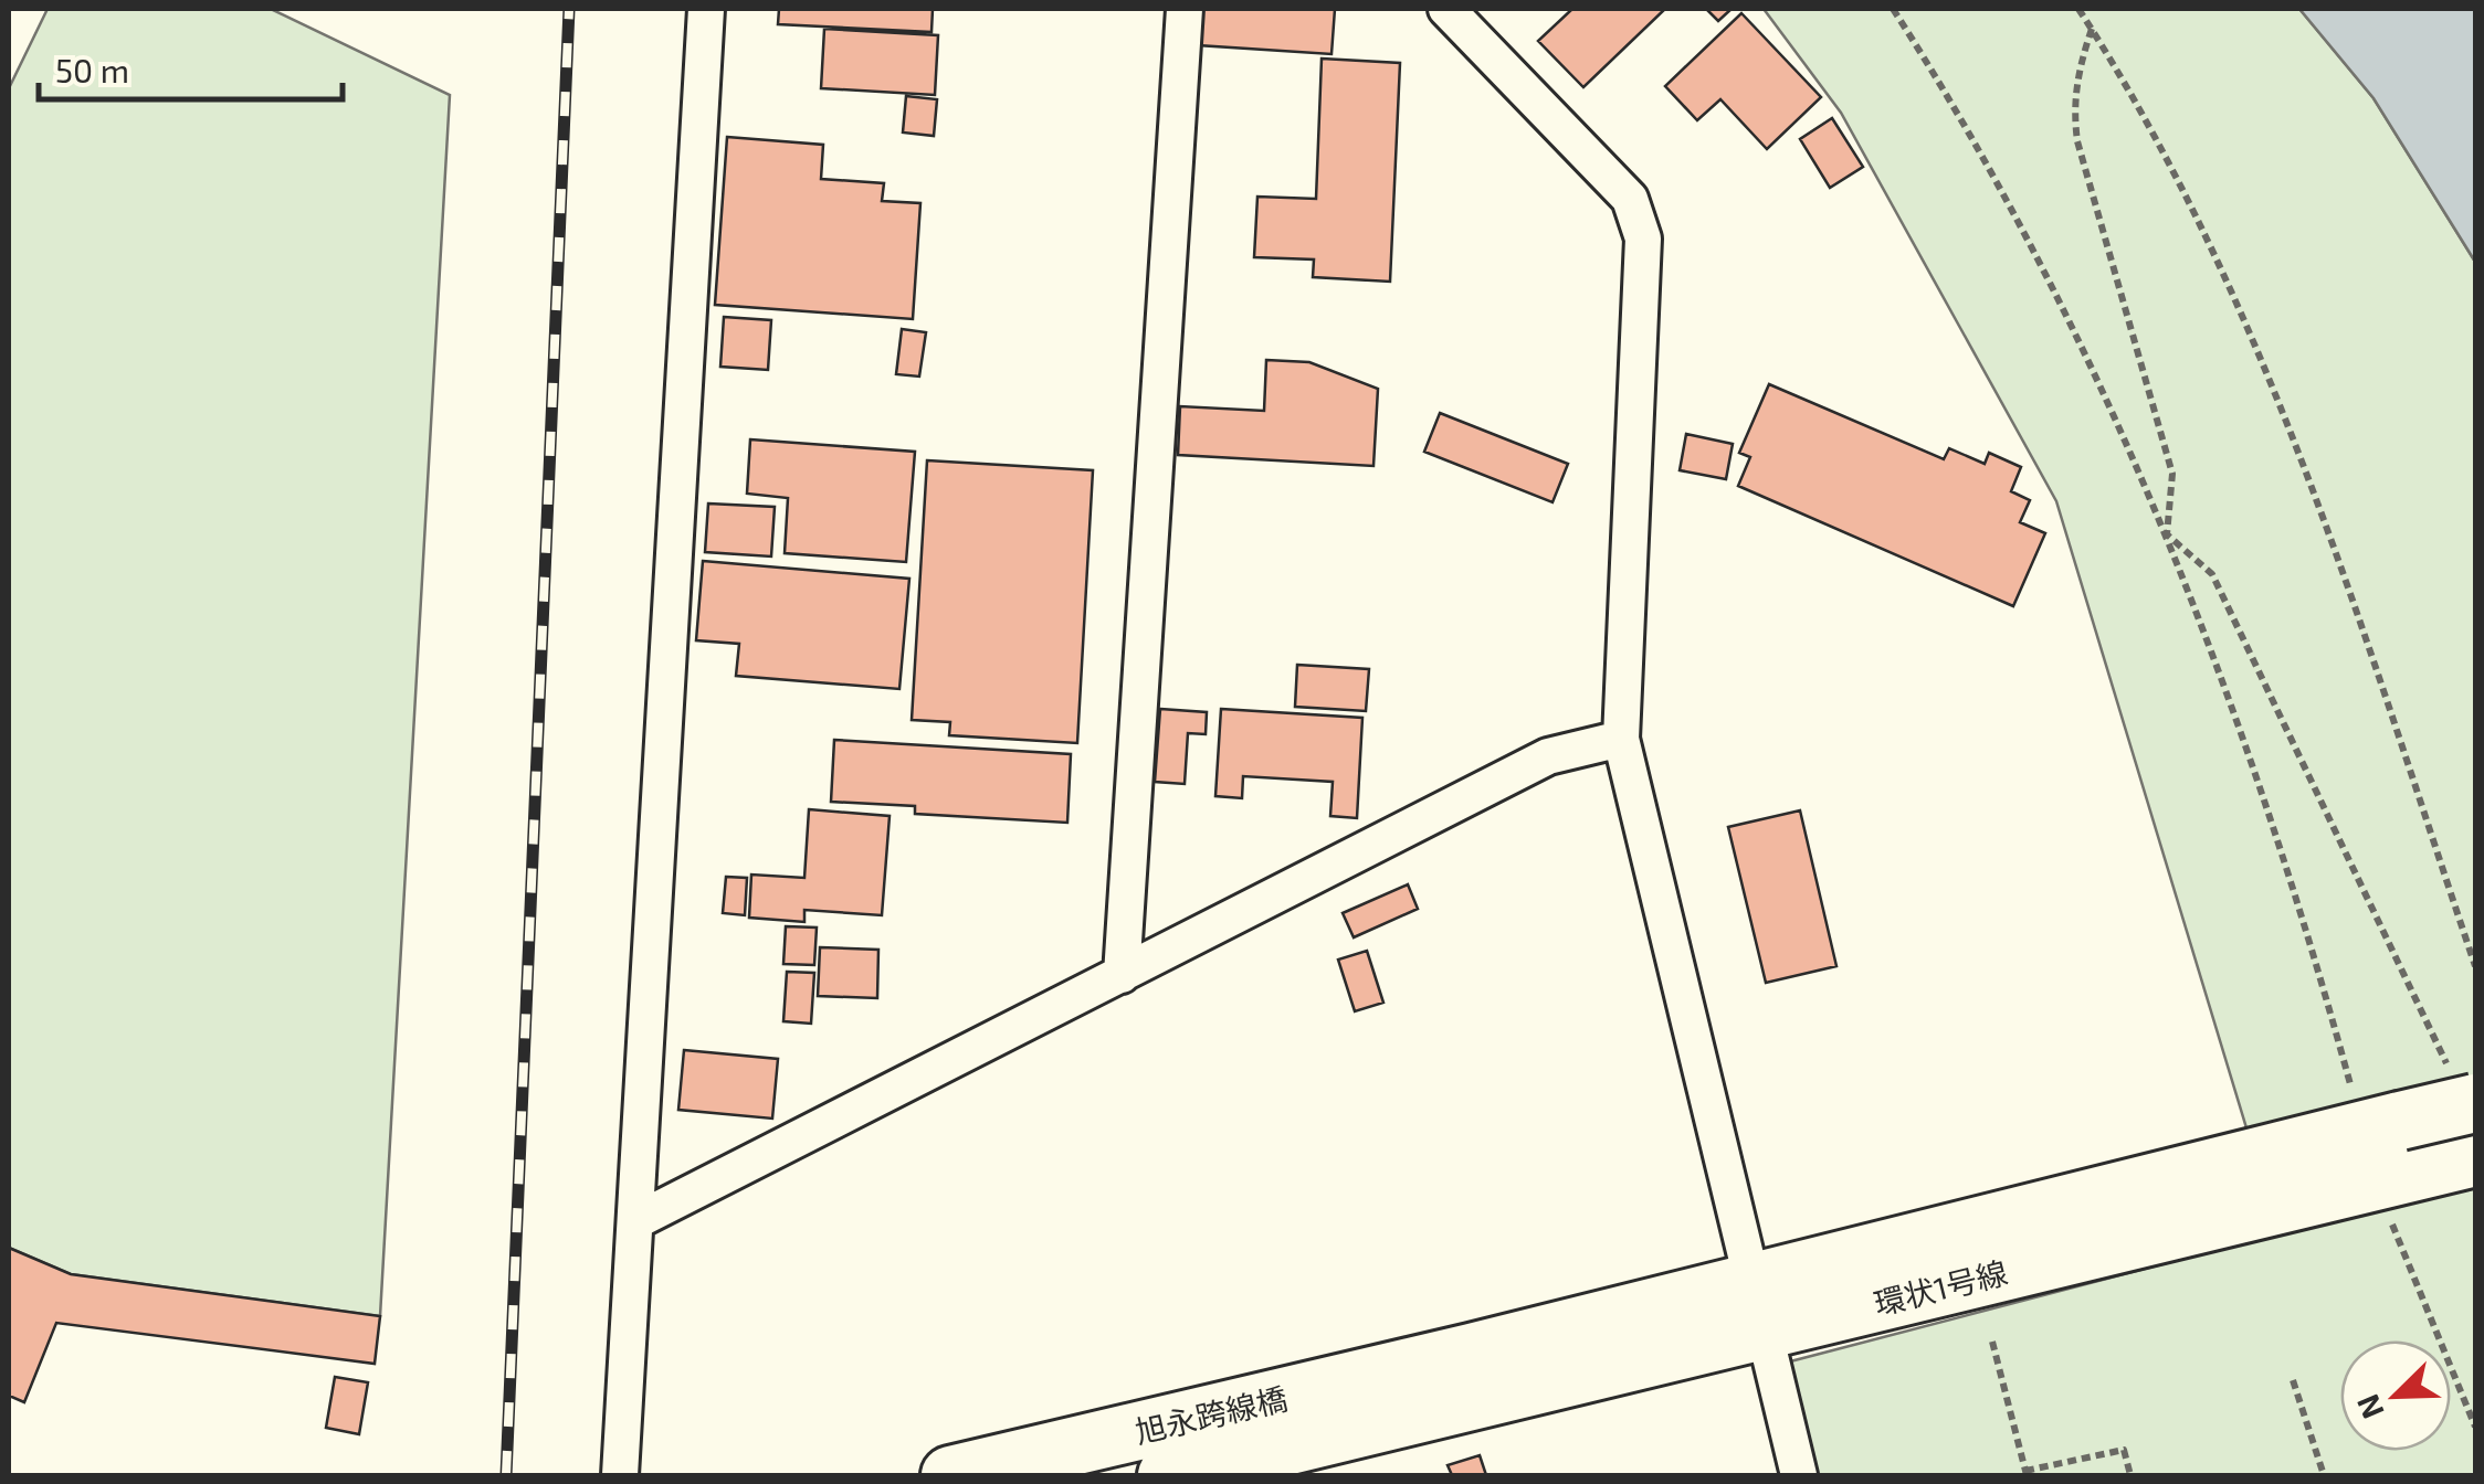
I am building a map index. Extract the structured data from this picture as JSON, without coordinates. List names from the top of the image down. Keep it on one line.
{"streets":{"main road":["環状1号線","旭永跨線橋"]},"crossings":[["環状1号線","旭永跨線橋"]],"scale_bar":"50 m","north":"bottom left"}
